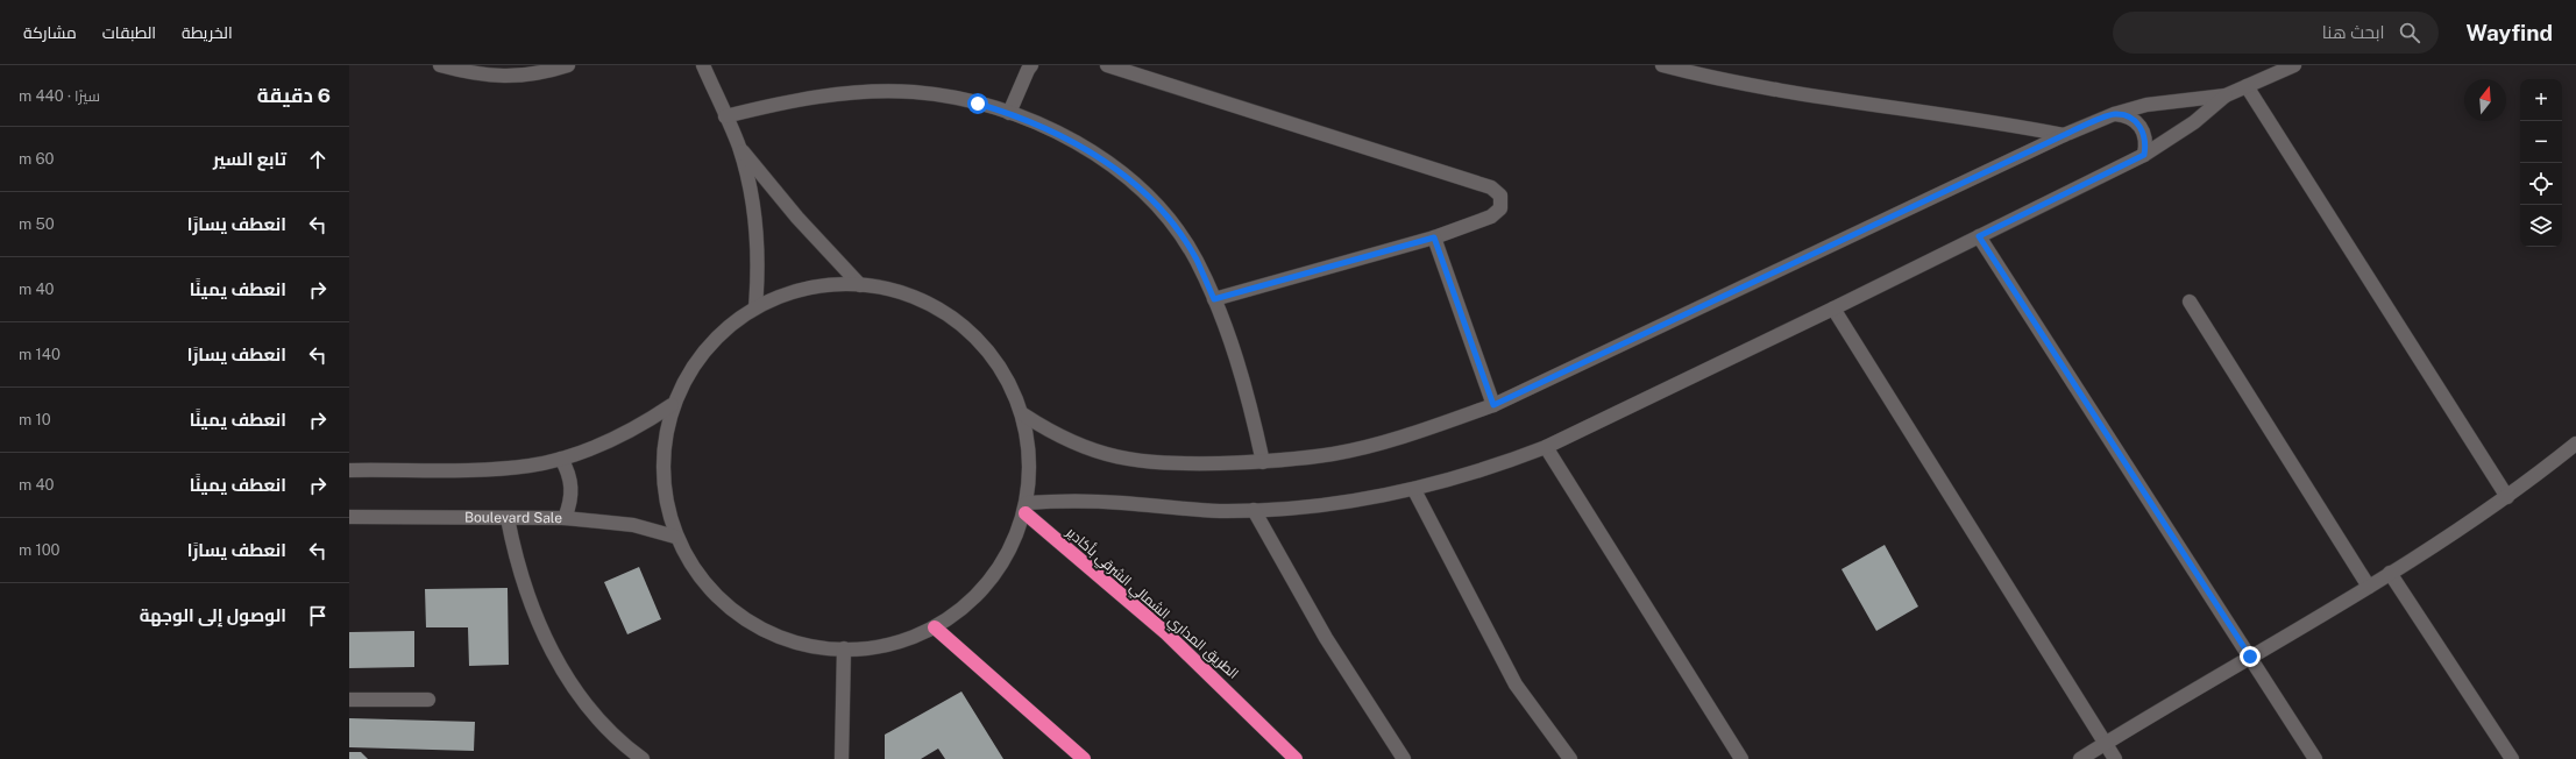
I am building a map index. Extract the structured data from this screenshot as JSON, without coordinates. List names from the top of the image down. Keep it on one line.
{"streets":{"highway":["الطريق المداري الشمالي الشرقي بأكادير"],"street":["Boulevard Sale"]},"north":"top","page":{"header":"Wayfind","search":"ابحث هنا","nav":["الخريطة","الطبقات","مشاركة"],"heading":["6 دقيقة","سيرًا · 440 m"],"map_buttons":["+","−"],"list":[["تابع السير","60 m"],["انعطف يسارًا","50 m"],["انعطف يمينًا","40 m"],["انعطف يسارًا","140 m"],["انعطف يمينًا","10 m"],["انعطف يمينًا","40 m"],["انعطف يسارًا","100 m"],"الوصول إلى الوجهة"]}}
